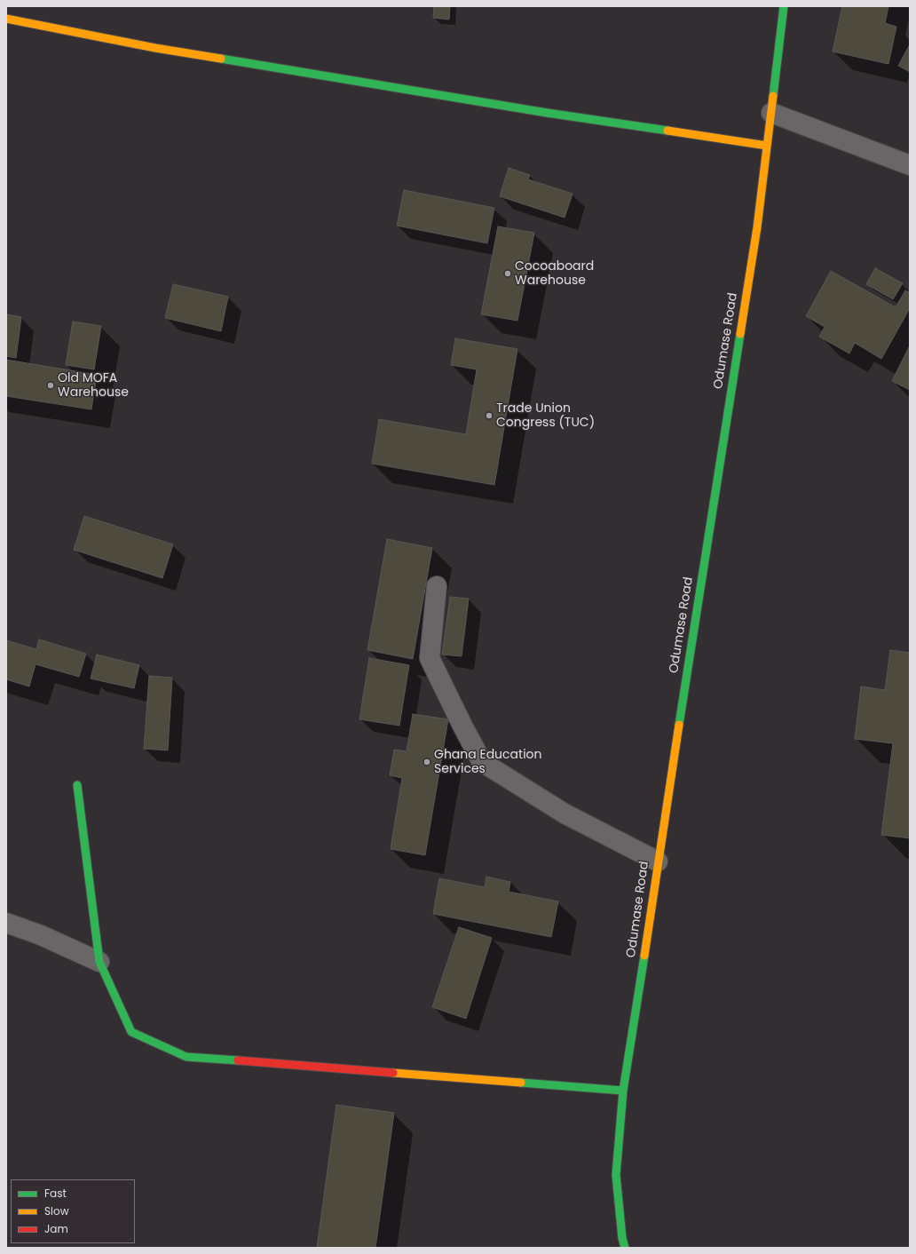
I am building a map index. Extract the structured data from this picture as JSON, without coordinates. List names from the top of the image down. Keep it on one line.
{"streets":{"street":["Odumase Road"]},"places":["Cocoaboard Warehouse","Old MOFA Warehouse","Trade Union Congress (TUC)","Ghana Education Services"],"legend":["Fast","Slow","Jam"]}
